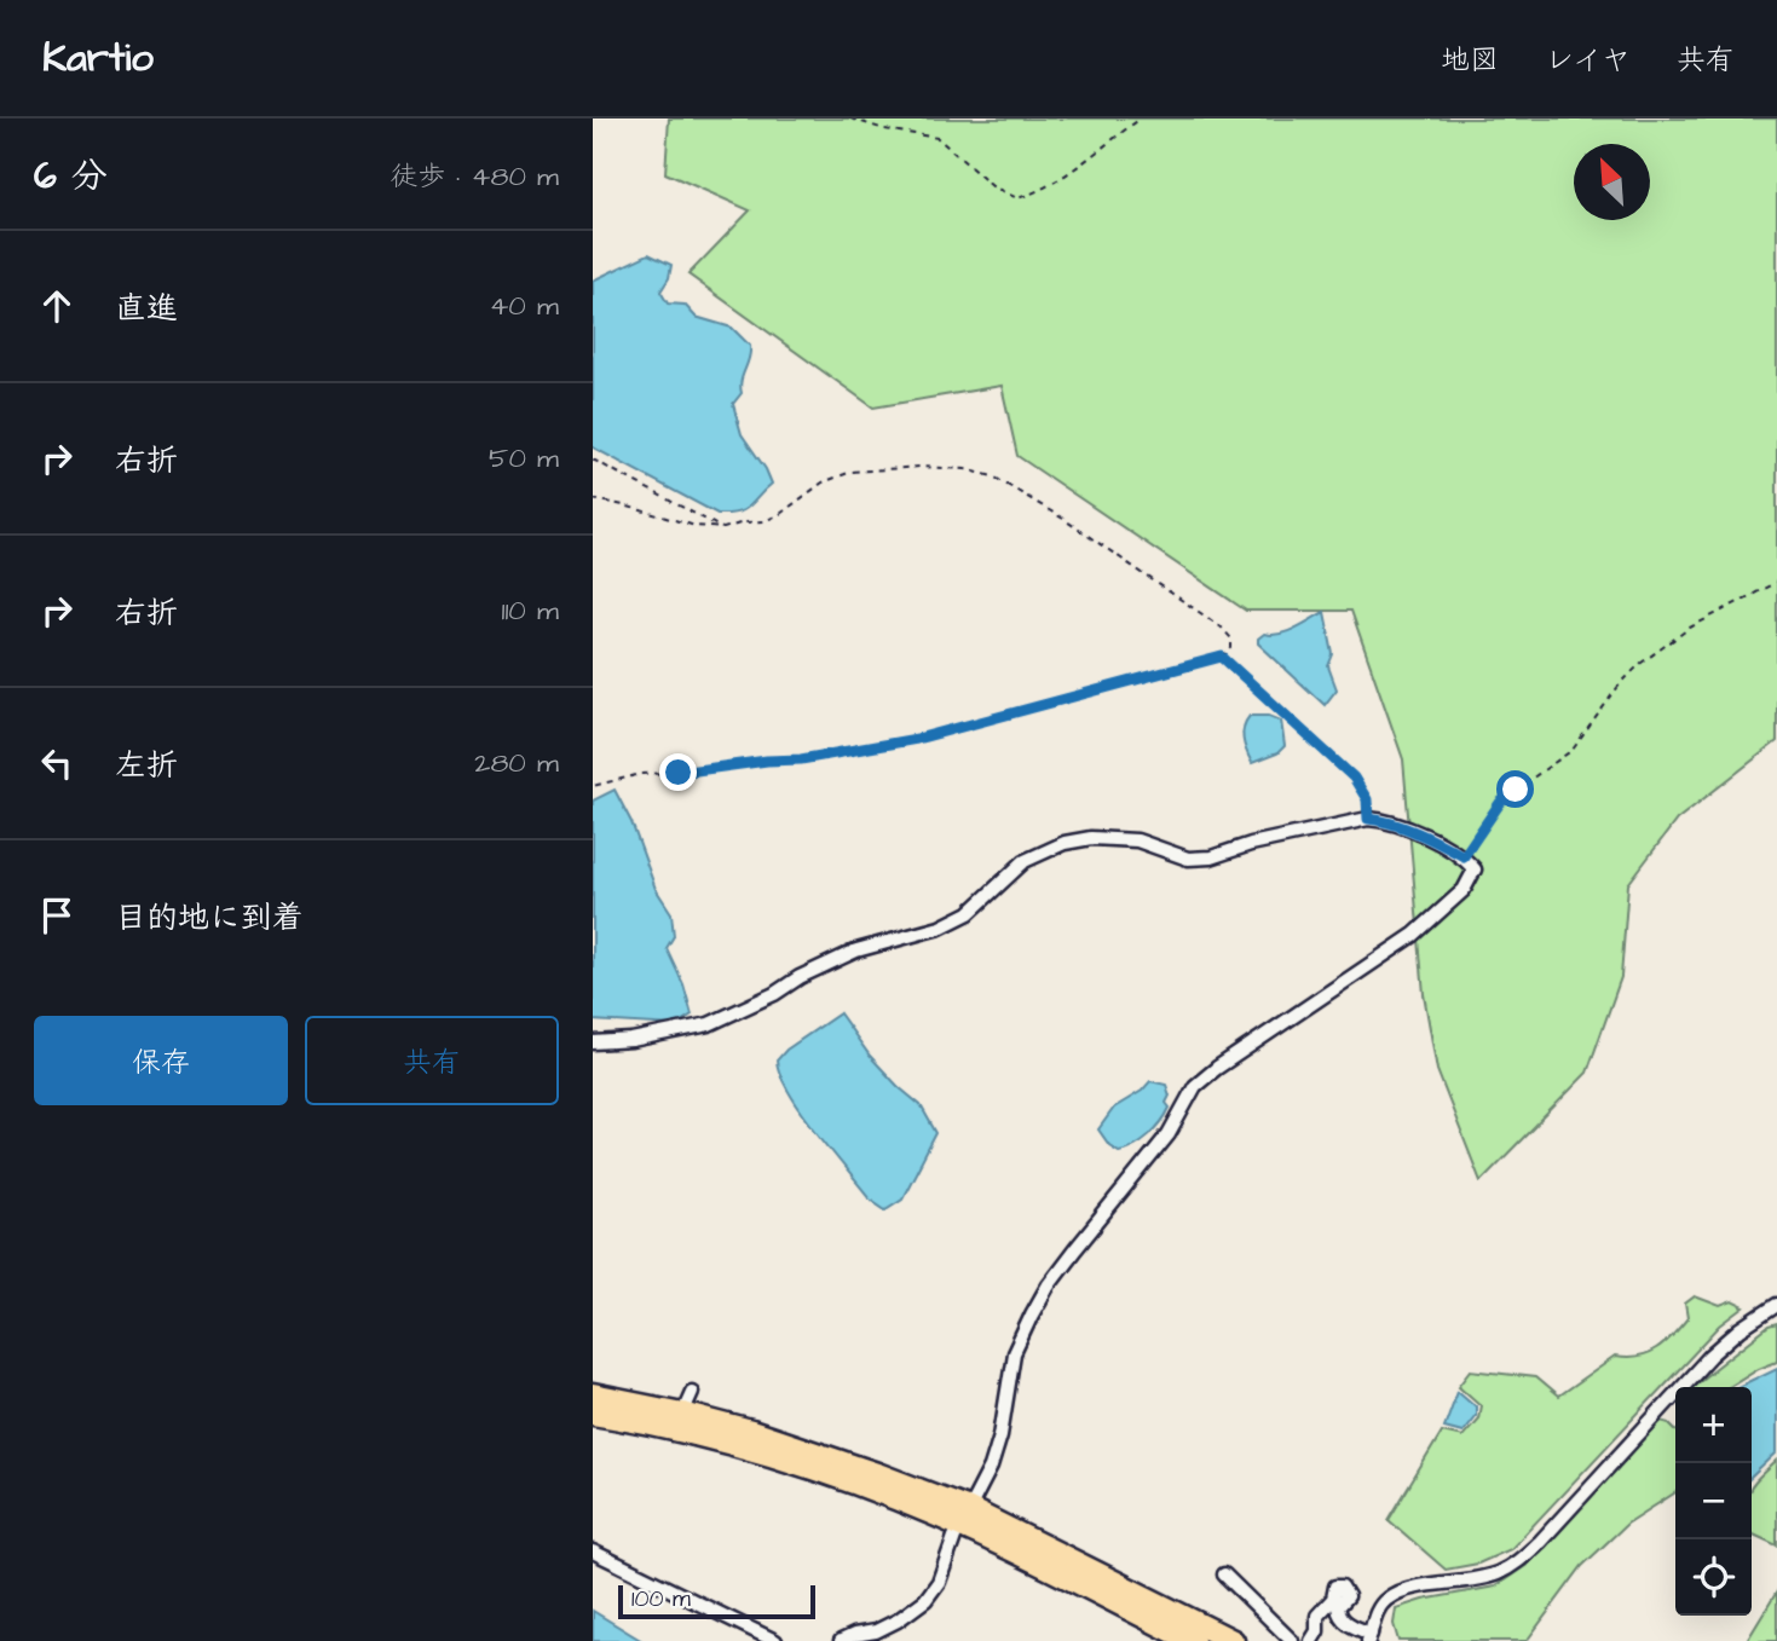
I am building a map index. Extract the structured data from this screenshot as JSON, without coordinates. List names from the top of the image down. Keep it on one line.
{"scale_bar":"100 m","north":"top left","page":{"header":"Kartio","nav":["地図","レイヤ","共有"],"heading":["6 分","徒歩 · 480 m"],"list":[["直進","40 m"],["右折","50 m"],["右折","110 m"],["左折","280 m"],"目的地に到着"],"buttons":["保存","共有"],"map_buttons":["+","−"],"scale":"100 m"}}
